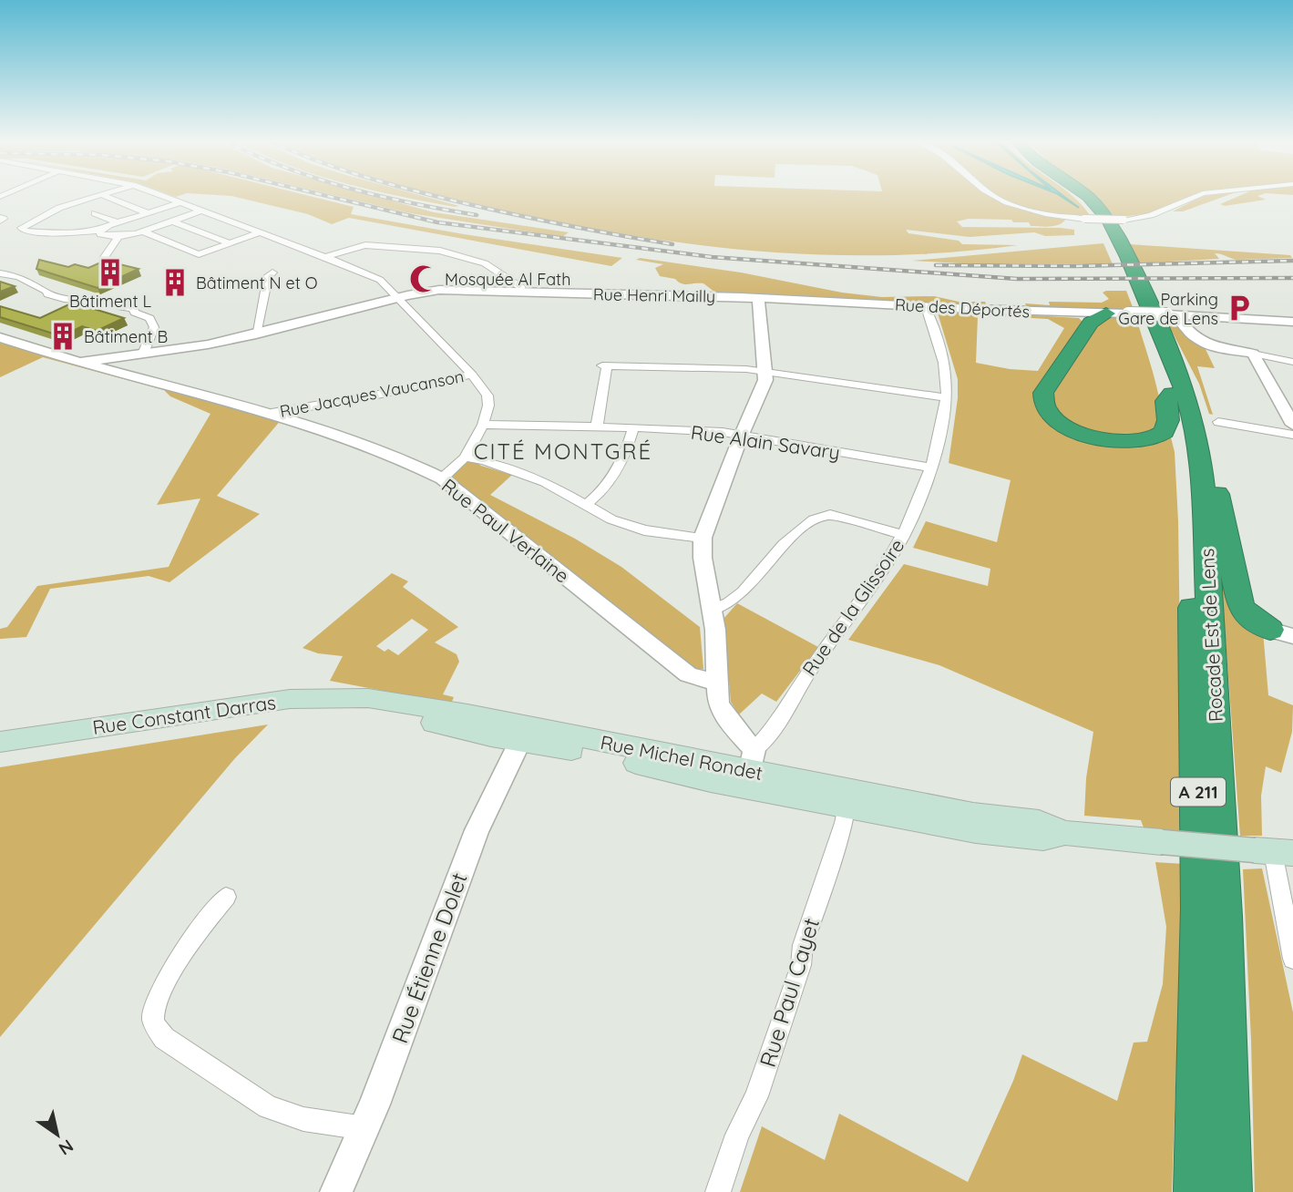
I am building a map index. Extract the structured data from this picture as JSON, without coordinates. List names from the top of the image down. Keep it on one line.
{"streets":{"highway":["Rocade Est de Lens","A 211"],"main road":["Rue Constant Darras","Rue Michel Rondet"],"street":["Rue Henri Mailly","Rue des Déportés","Rue Jacques Vaucanson","Rue Alain Savary","Rue Paul Verlaine","Rue de la Glissoire","Rue Étienne Dolet","Rue Paul Cayet"]},"crossings":[["Rue Henri Mailly","Rue des Déportés"],["Rue Henri Mailly","Rue Paul Verlaine"],["Rue des Déportés","Rue de la Glissoire"],["Rue Jacques Vaucanson","Rue Paul Verlaine"],["Rue Alain Savary","Rue de la Glissoire"],["Rue de la Glissoire","Rue Michel Rondet"],["Rocade Est de Lens","A 211"],["Rue Constant Darras","Rue Michel Rondet"],["Rue Michel Rondet","Rue Étienne Dolet"],["Rue Michel Rondet","Rue Paul Cayet"]],"districts":["CITÉ MONTGRÉ"],"places":{"building":["Bâtiment L","Bâtiment N et O","Bâtiment B"],"mosque":["Mosquée Al Fath"],"parking":["Parking Gare de Lens"]},"north":"bottom right"}
